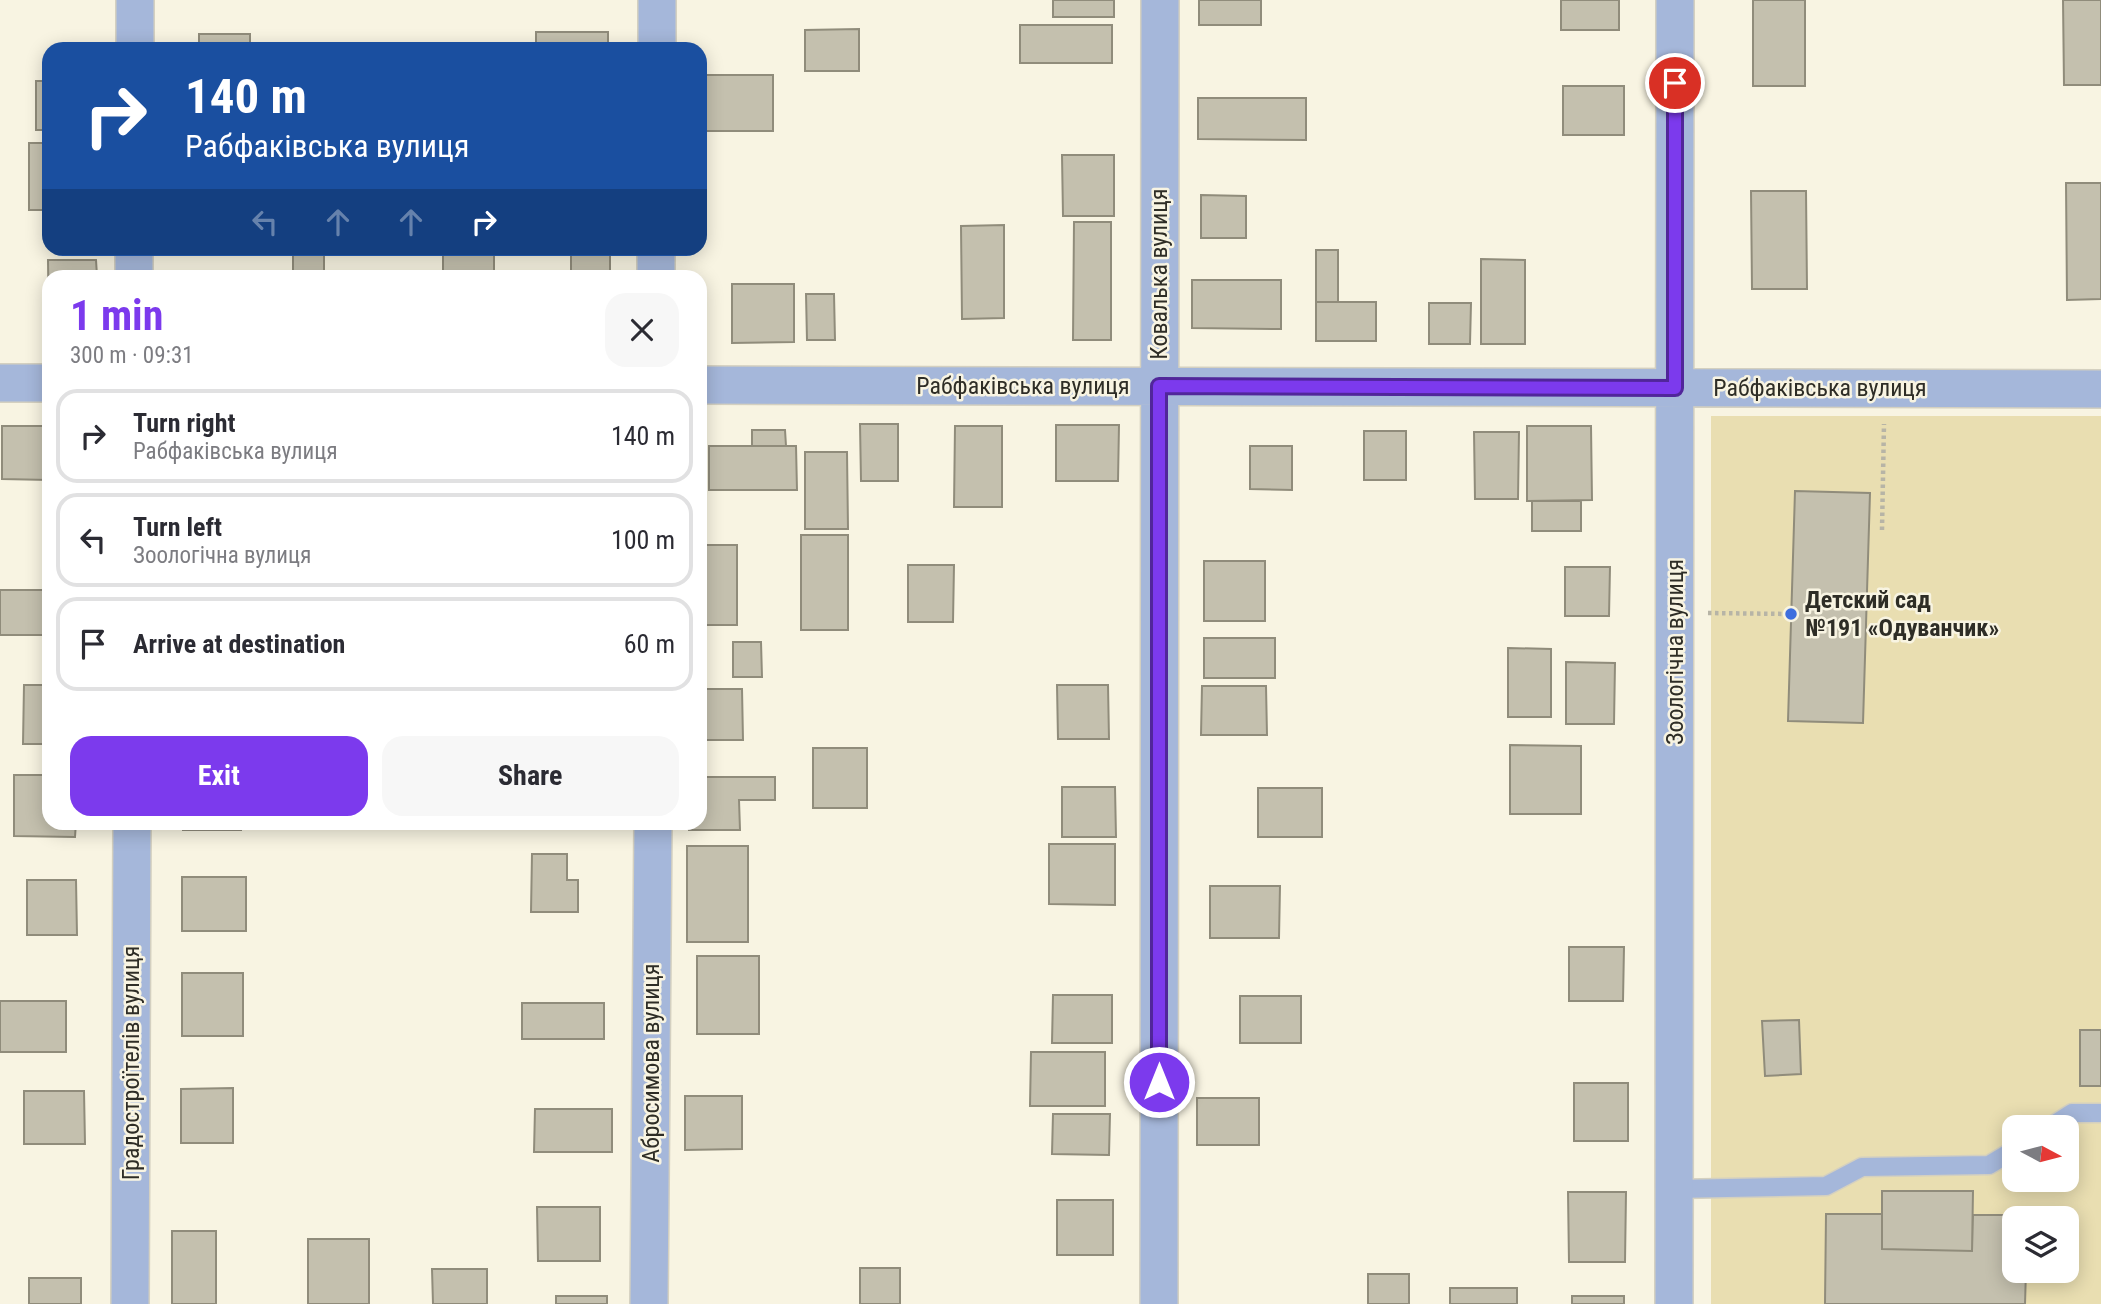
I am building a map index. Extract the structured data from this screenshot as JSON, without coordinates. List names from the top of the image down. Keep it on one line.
{"streets":{"street":["Ковалька вулиця","Рабфаківська вулиця","Зоологічна вулиця","Градостроїтелiв вулиця","Абросимова вулиця"]},"crossings":[["Ковалька вулиця","Рабфаківська вулиця"],["Рабфаківська вулиця","Зоологічна вулиця"]],"places":["Детский сад №191 «Одуванчик»"],"north":"right","page":{"turn":["140 m","Рабфаківська вулиця"],"heading":["1 min","300 m · 09:31"],"list":[{"name":"Turn right","note":"Рабфаківська вулиця","value":"140 m"},{"name":"Turn left","note":"Зоологічна вулиця","value":"100 m"},{"name":"Arrive at destination","value":"60 m"}],"buttons":["Exit","Share"]}}
